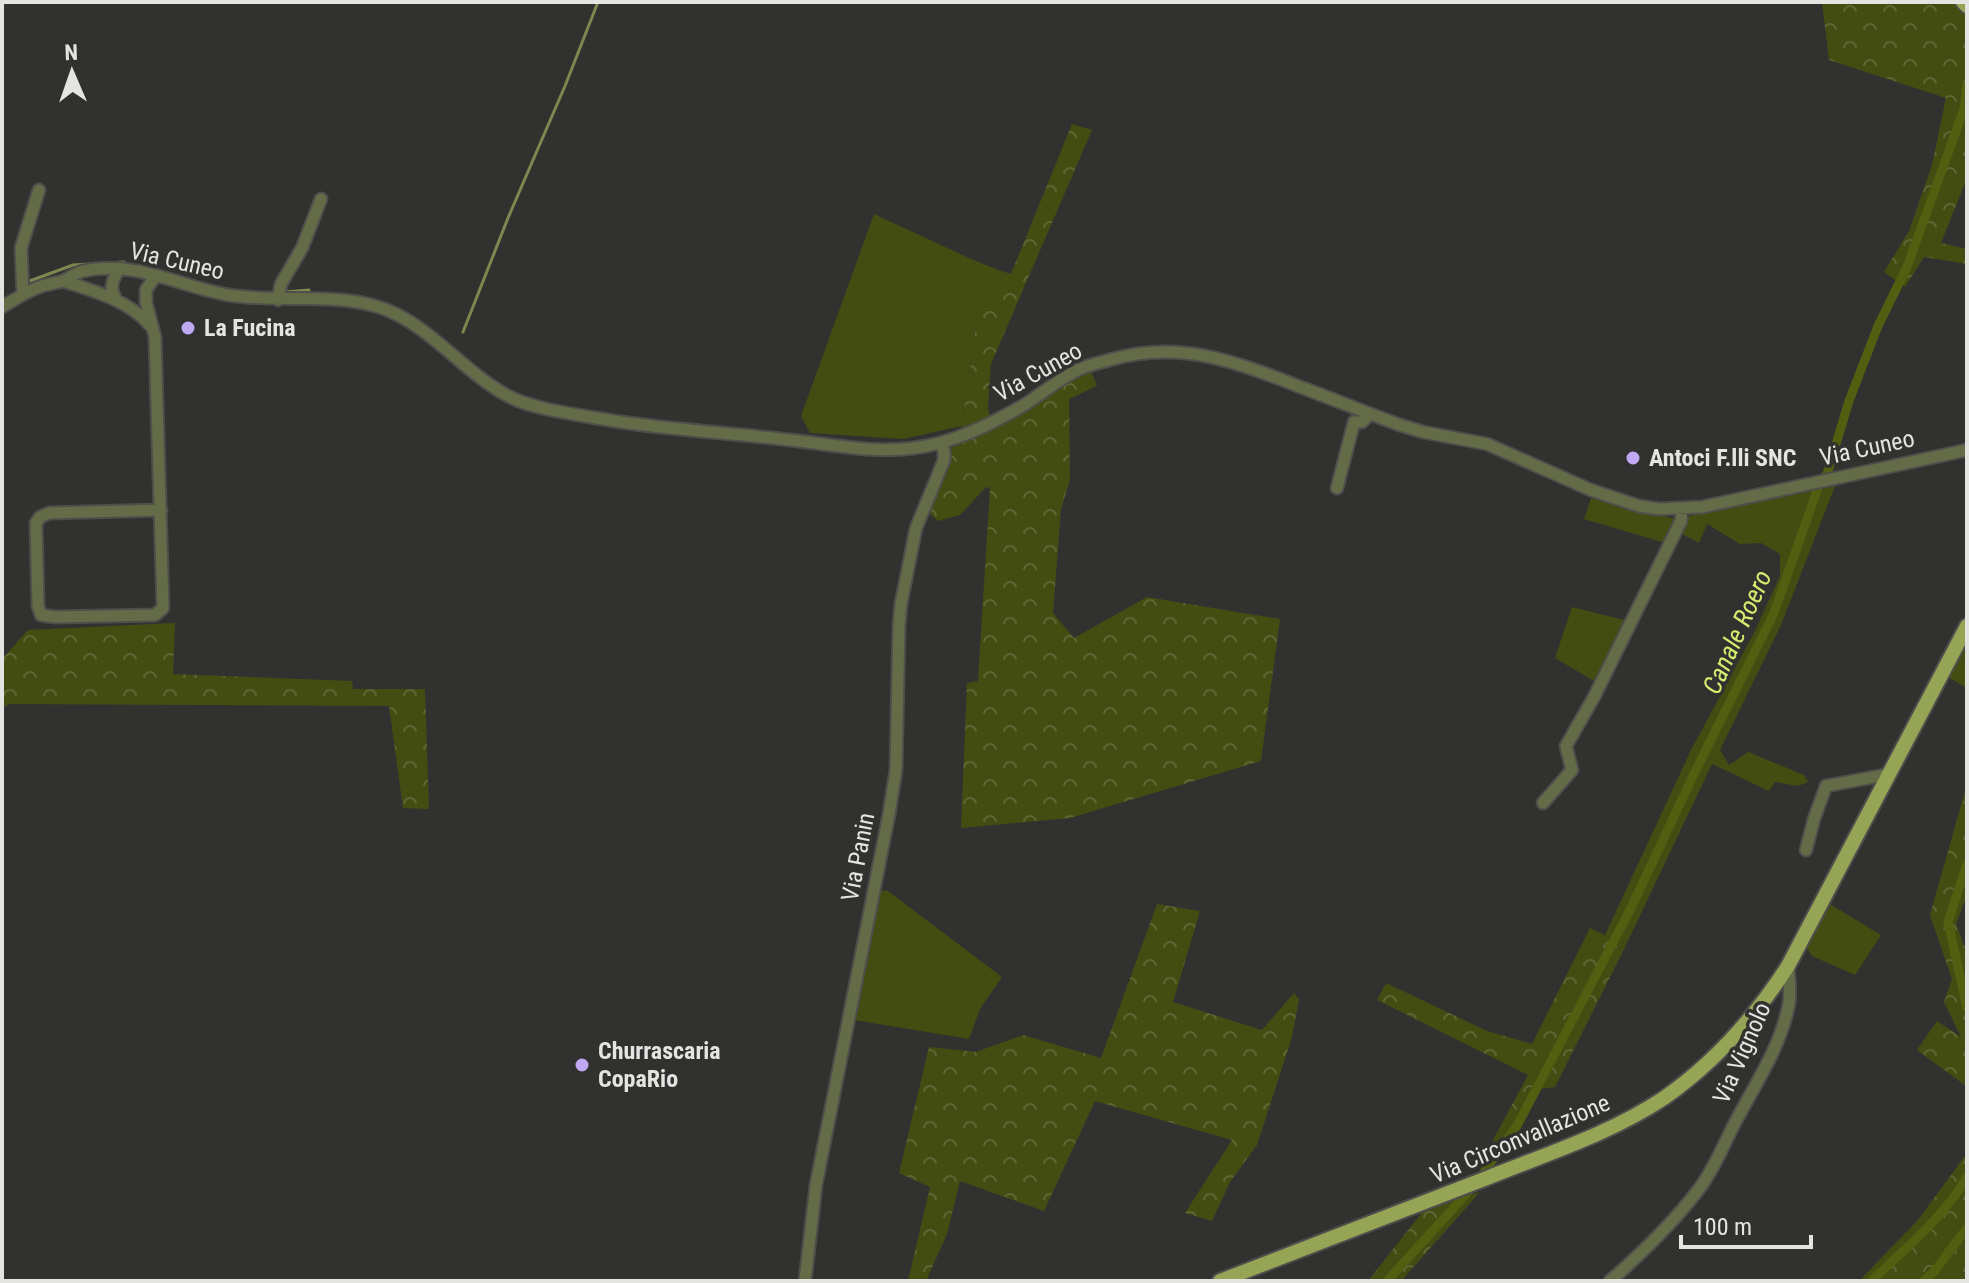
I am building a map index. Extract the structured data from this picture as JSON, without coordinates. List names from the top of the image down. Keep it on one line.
{"streets":{"main road":["Via Vignolo","Via Circonvallazione"],"street":["Via Cuneo","Via Panin"]},"crossings":[["Via Cuneo","Via Panin"],["Via Vignolo","Via Circonvallazione"]],"water":["Canale Roero"],"places":["La Fucina","Antoci F.lli SNC","Churrascaria CopaRio"],"scale_bar":"100 m","north":"top"}
